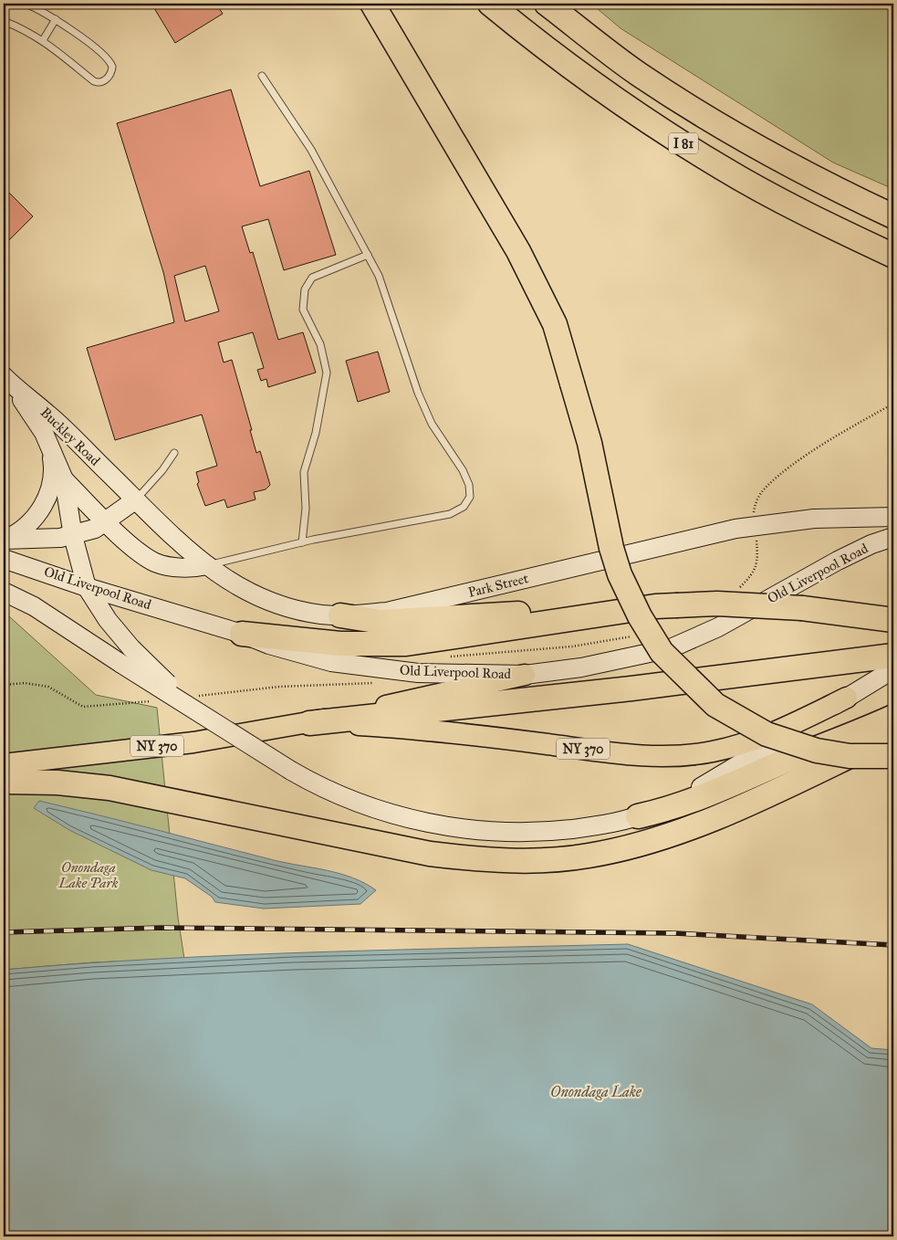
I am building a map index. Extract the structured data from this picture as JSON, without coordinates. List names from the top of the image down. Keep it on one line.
{"streets":{"highway":["I 81"],"main road":["Buckley Road","Old Liverpool Road","Park Street","NY 370"]},"crossings":[["Buckley Road","Park Street"],["Old Liverpool Road","NY 370"]],"water":["Onondaga Lake"],"parks":["Onondaga Lake Park"]}
